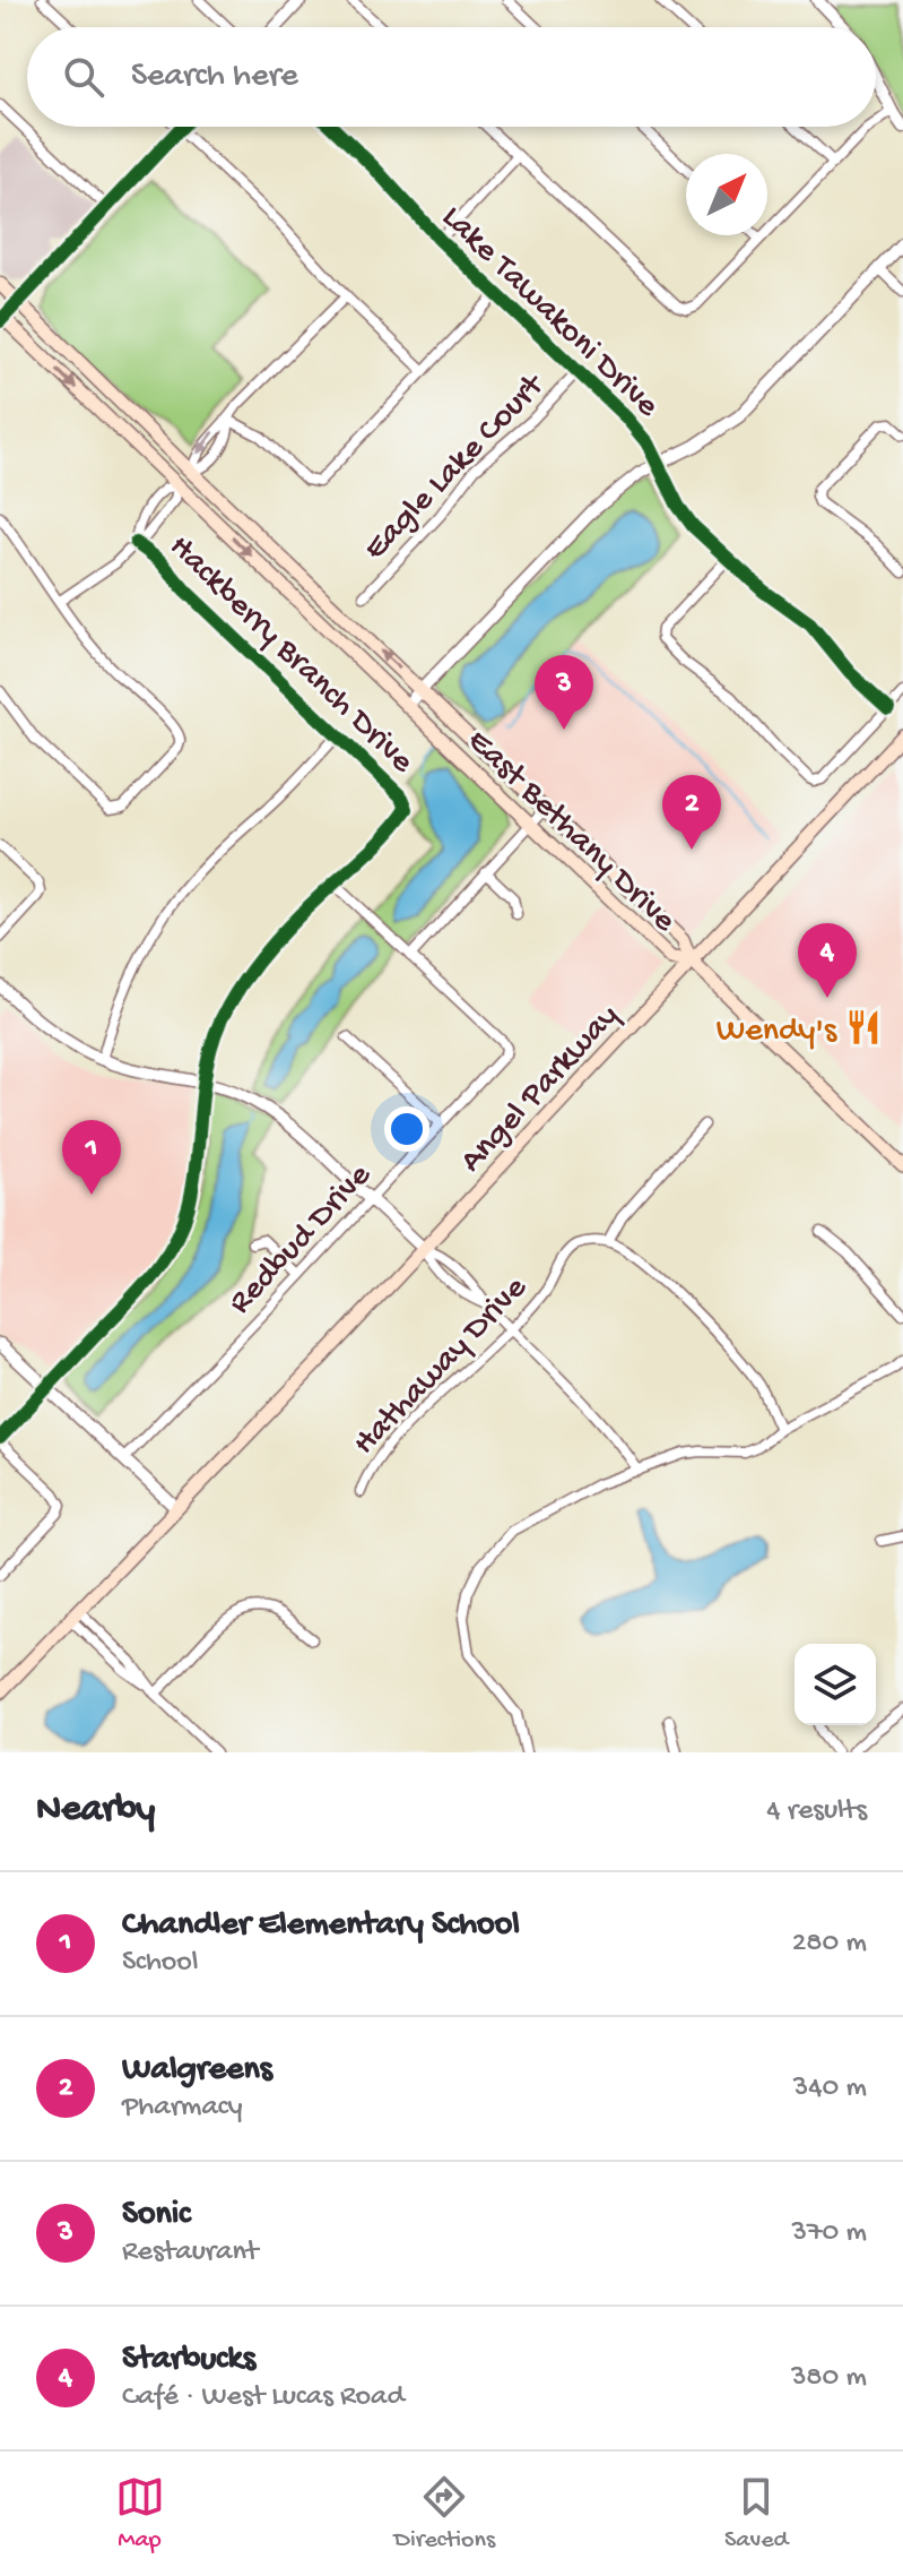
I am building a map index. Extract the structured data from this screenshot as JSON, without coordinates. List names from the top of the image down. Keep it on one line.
{"streets":{"main road":["East Bethany Drive","Angel Parkway"],"street":["Lake Tawakoni Drive","Eagle Lake Court","Hackberry Branch Drive","Redbud Drive","Hathaway Drive"]},"crossings":[["Lake Tawakoni Drive","Eagle Lake Court"],["East Bethany Drive","Angel Parkway"]],"places":{"restaurant":["Wendy's"]},"north":"top right","page":{"search":"Search here","pins":["3","2","4","1"],"heading":["Nearby","4 results"],"list":[{"mark":"1","name":"Chandler Elementary School","note":"School","value":"280 m"},{"mark":"2","name":"Walgreens","note":"Pharmacy","value":"340 m"},{"mark":"3","name":"Sonic","note":"Restaurant","value":"370 m"},{"mark":"4","name":"Starbucks","note":"Café · West Lucas Road","value":"380 m"}],"nav":["Map","Directions","Saved"]}}
